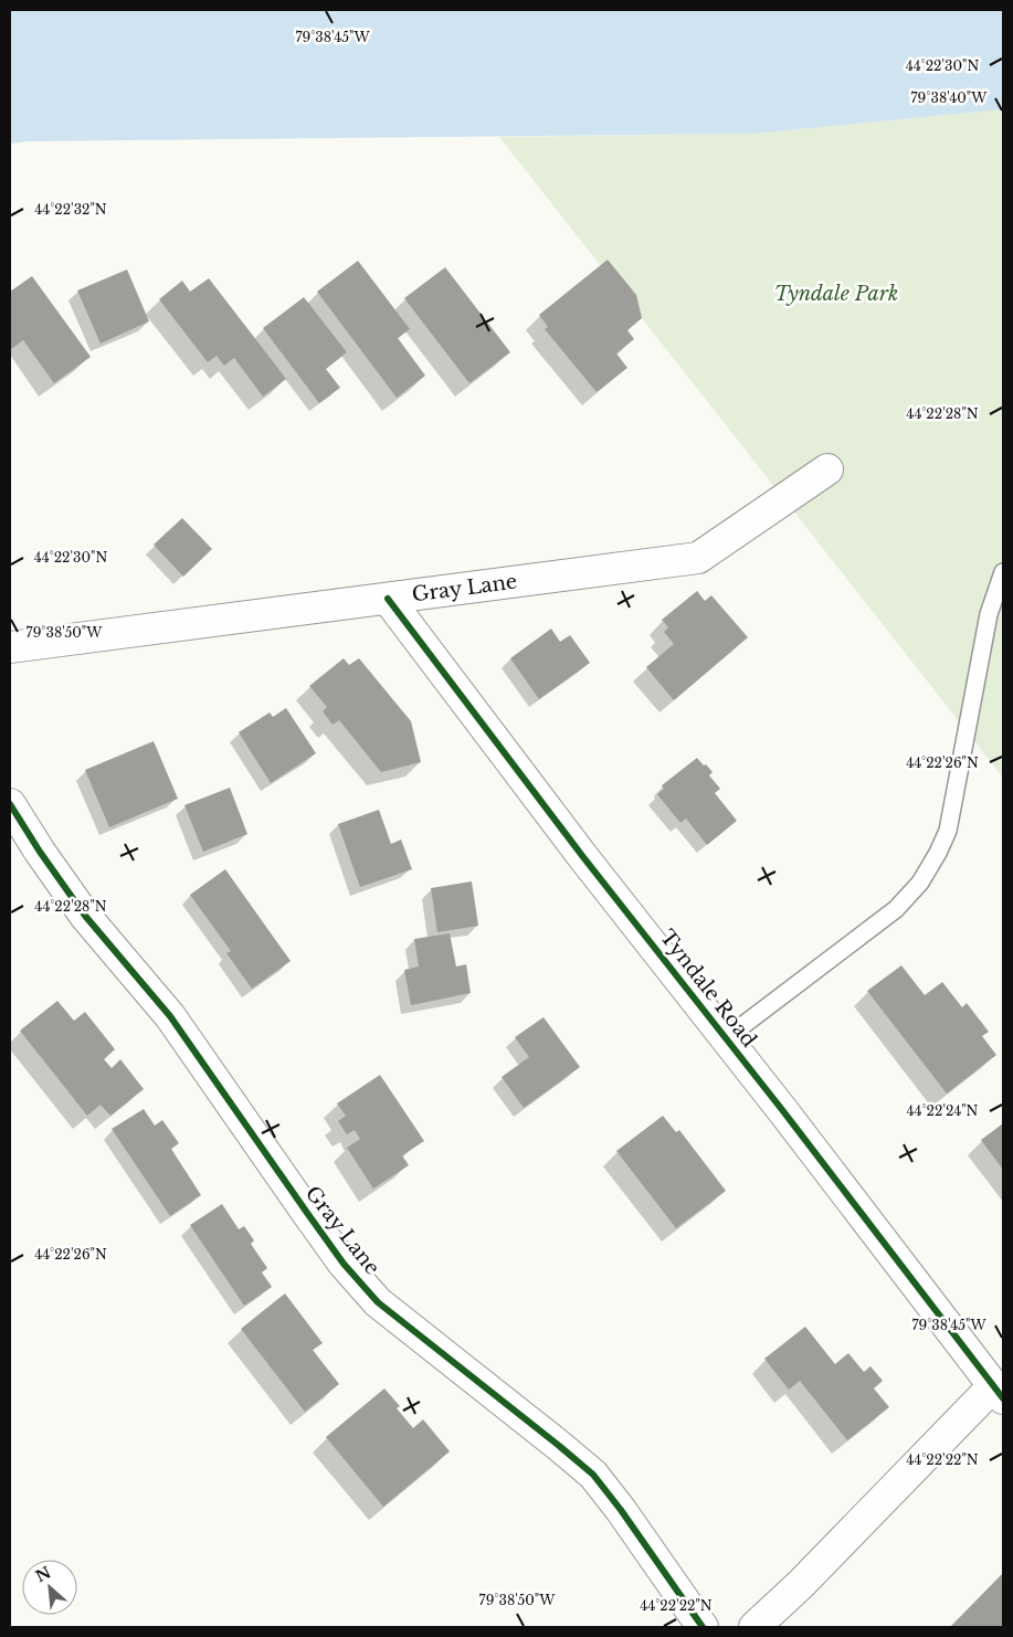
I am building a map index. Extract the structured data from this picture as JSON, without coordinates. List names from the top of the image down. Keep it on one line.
{"streets":{"street":["Gray Lane","Tyndale Road"]},"crossings":[["Gray Lane","Tyndale Road"]],"parks":["Tyndale Park"],"north":"top left","coordinates":["79°38'45\"W","44°22'30\"N","79°38'40\"W","44°22'32\"N","44°22'28\"N","79°38'50\"W","44°22'26\"N","44°22'24\"N","44°22'22\"N"]}
